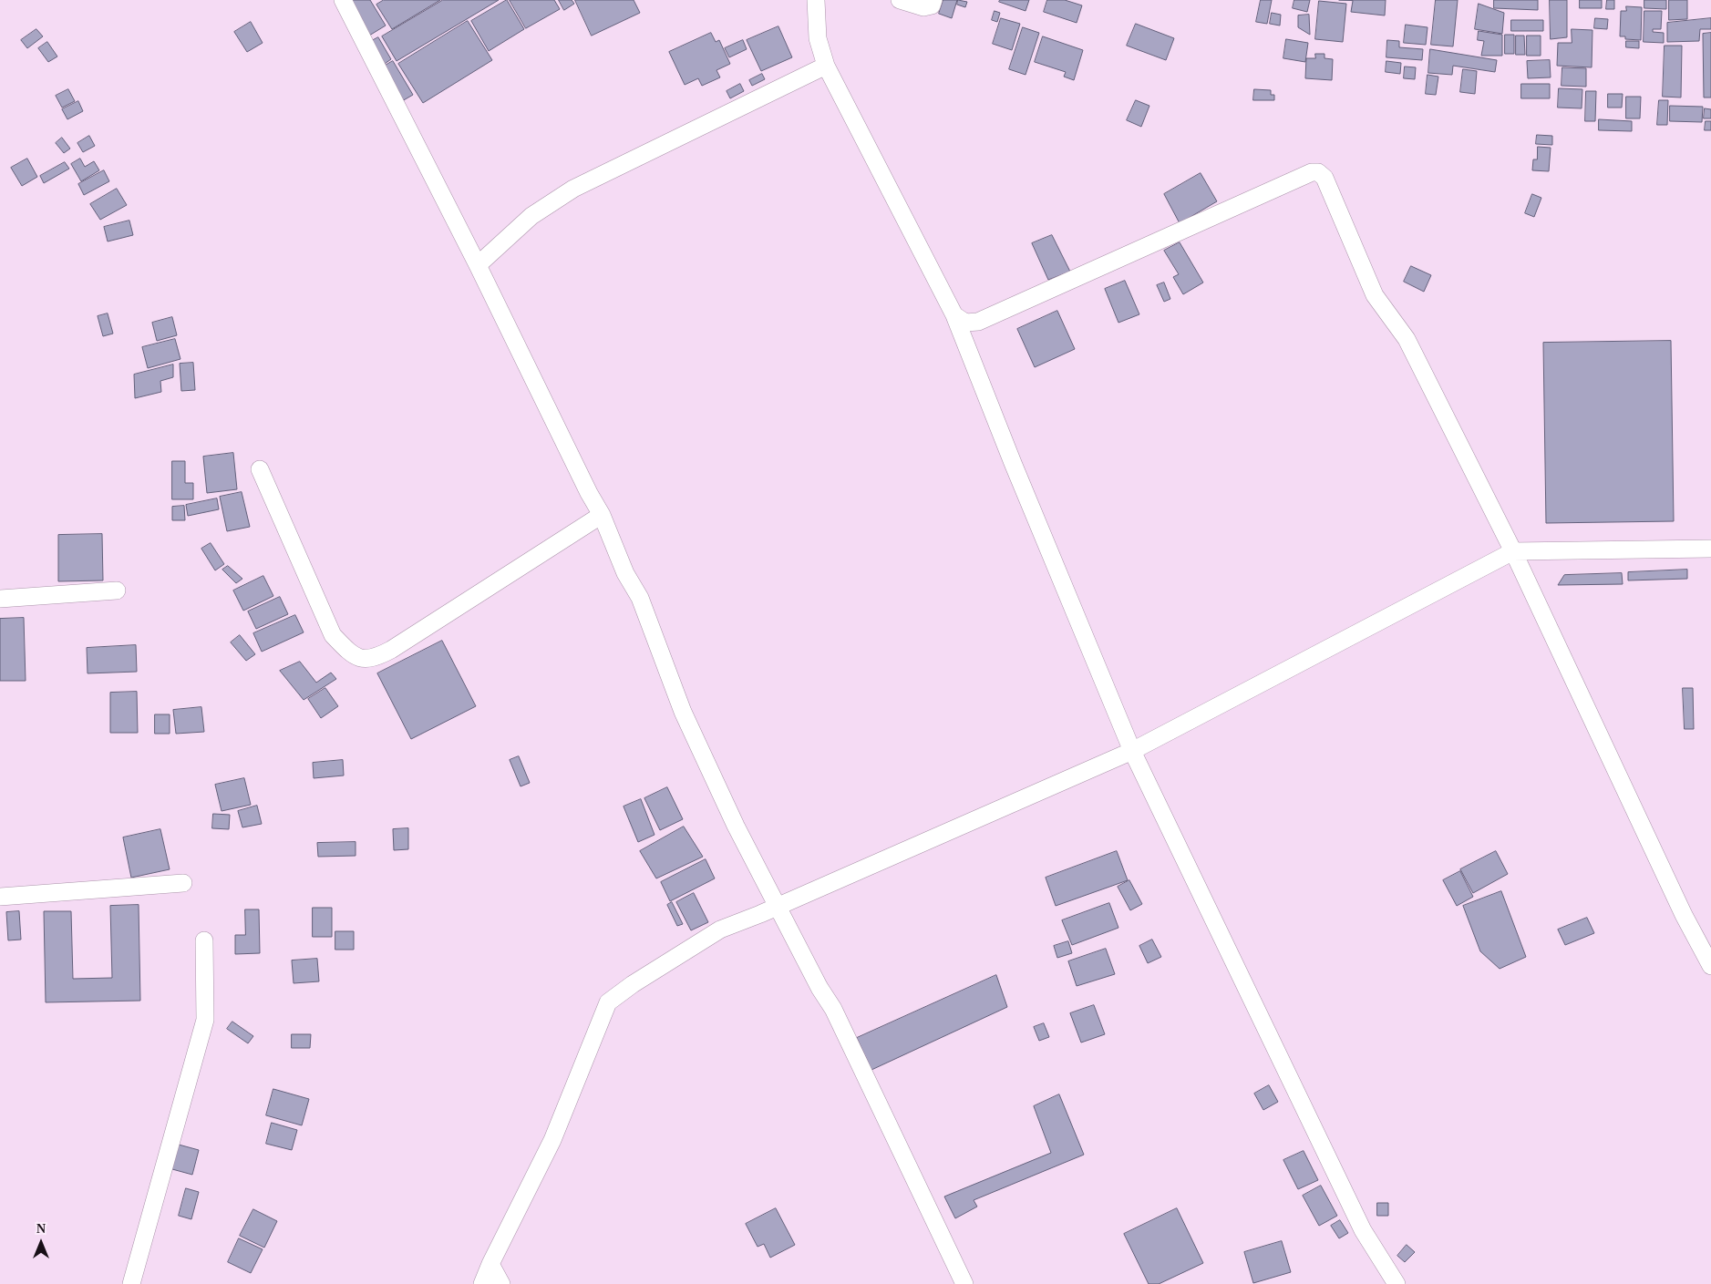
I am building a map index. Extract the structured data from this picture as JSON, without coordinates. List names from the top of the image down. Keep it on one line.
{"north":"top"}
